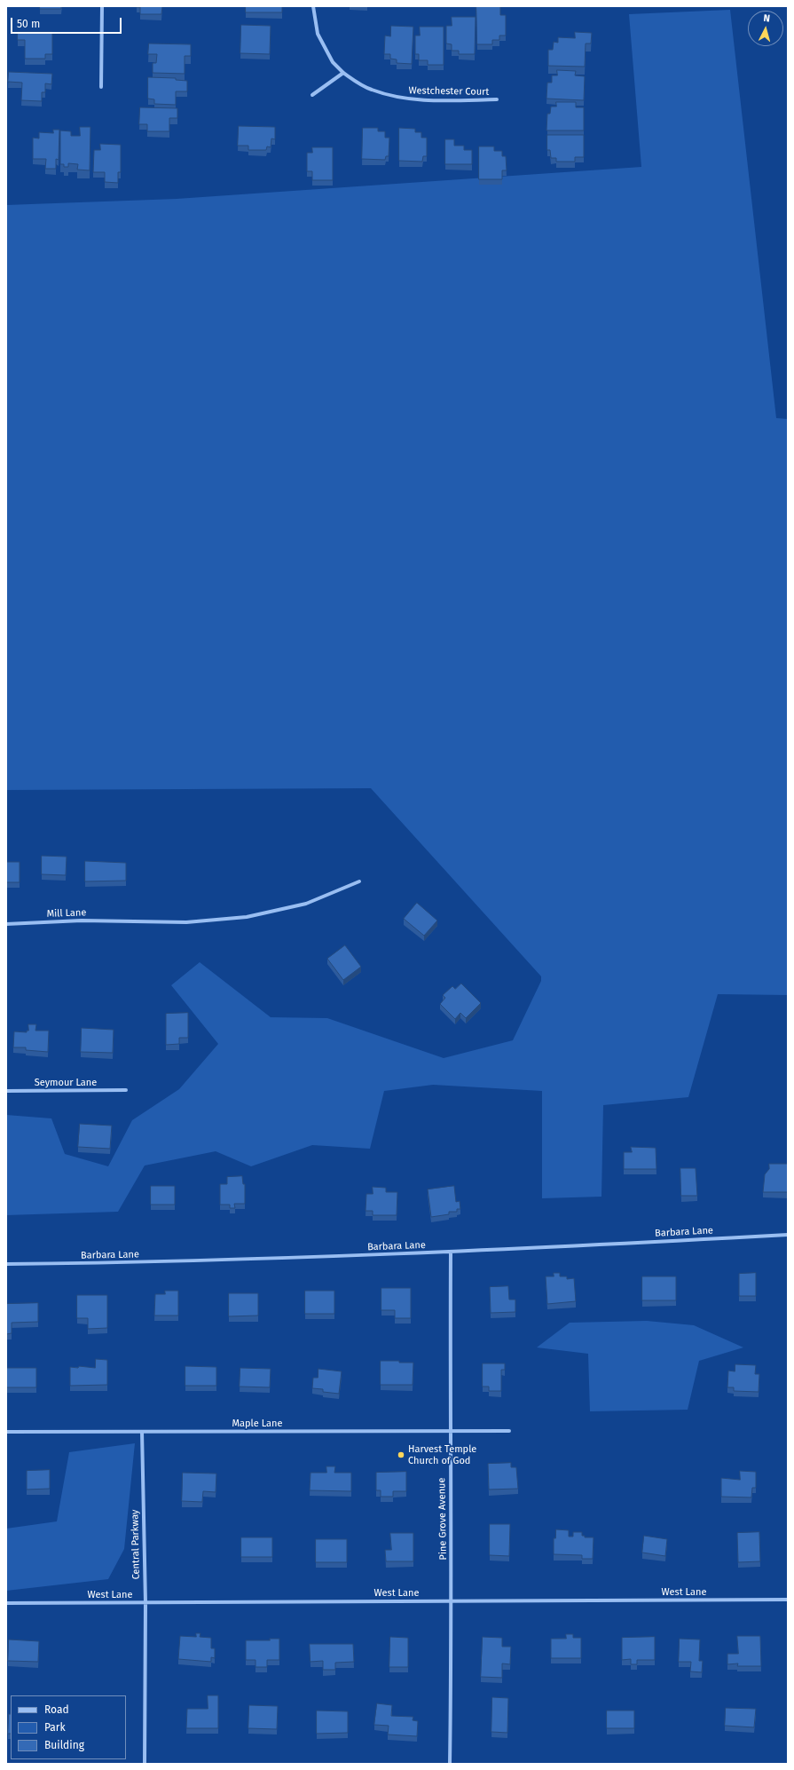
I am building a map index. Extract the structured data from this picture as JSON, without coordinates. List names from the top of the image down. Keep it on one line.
{"streets":{"street":["Westchester Court","Mill Lane","Seymour Lane","Barbara Lane","Maple Lane","Pine Grove Avenue","Central Parkway","West Lane"]},"crossings":[["Barbara Lane","Pine Grove Avenue"],["Maple Lane","Pine Grove Avenue"],["Maple Lane","Central Parkway"],["Pine Grove Avenue","West Lane"],["Central Parkway","West Lane"]],"places":["Harvest Temple Church of God"],"legend":["Road","Park","Building"],"scale_bar":"50 m","north":"top"}
